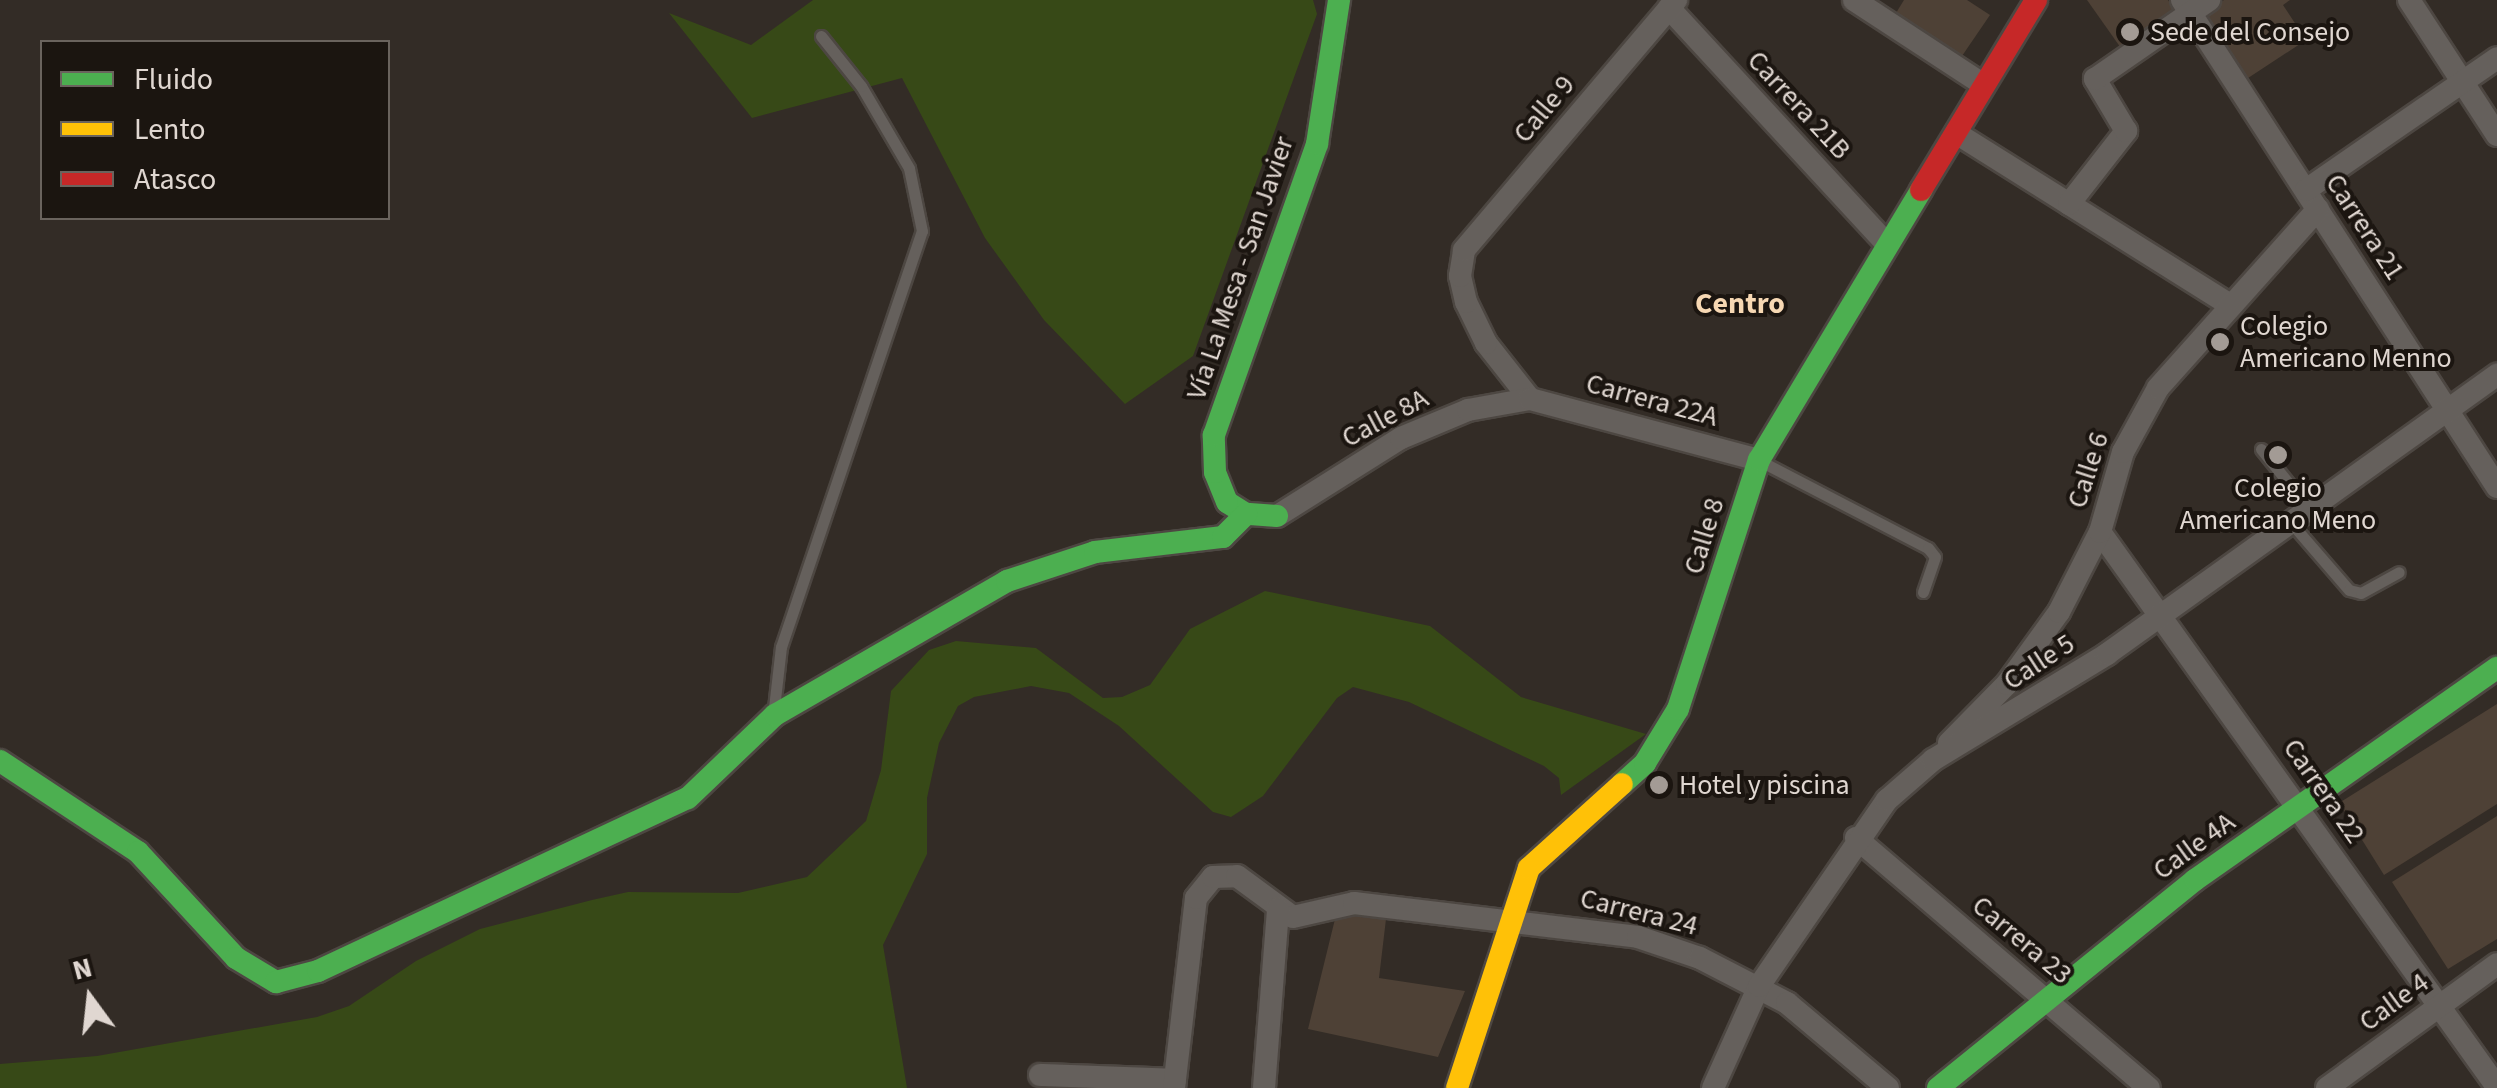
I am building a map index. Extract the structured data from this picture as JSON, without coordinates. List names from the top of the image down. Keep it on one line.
{"streets":{"street":["Carrera 21B","Calle 9","Carrera 21","Vía La Mesa - San Javier","Carrera 22A","Calle 8A","Calle 6","Calle 8","Calle 5","Carrera 22","Calle 4A","Carrera 24","Carrera 23","Calle 4"]},"crossings":[["Carrera 21B","Calle 9"],["Carrera 21B","Calle 8"],["Calle 9","Carrera 22A"],["Calle 9","Calle 8A"],["Carrera 21","Calle 6"],["Carrera 21","Calle 5"],["Vía La Mesa - San Javier","Calle 8A"],["Carrera 22A","Calle 8A"],["Carrera 22A","Calle 8"],["Calle 6","Calle 5"],["Calle 6","Carrera 22"],["Calle 8","Carrera 24"],["Calle 5","Carrera 22"],["Calle 5","Carrera 24"],["Calle 5","Carrera 23"],["Carrera 22","Calle 4A"],["Carrera 22","Calle 4"],["Calle 4A","Carrera 23"]],"districts":["Centro"],"places":["Sede del Consejo","Colegio Americano Menno","Colegio Americano Meno","Hotel y piscina"],"legend":["Fluido","Lento","Atasco"],"north":"top"}
